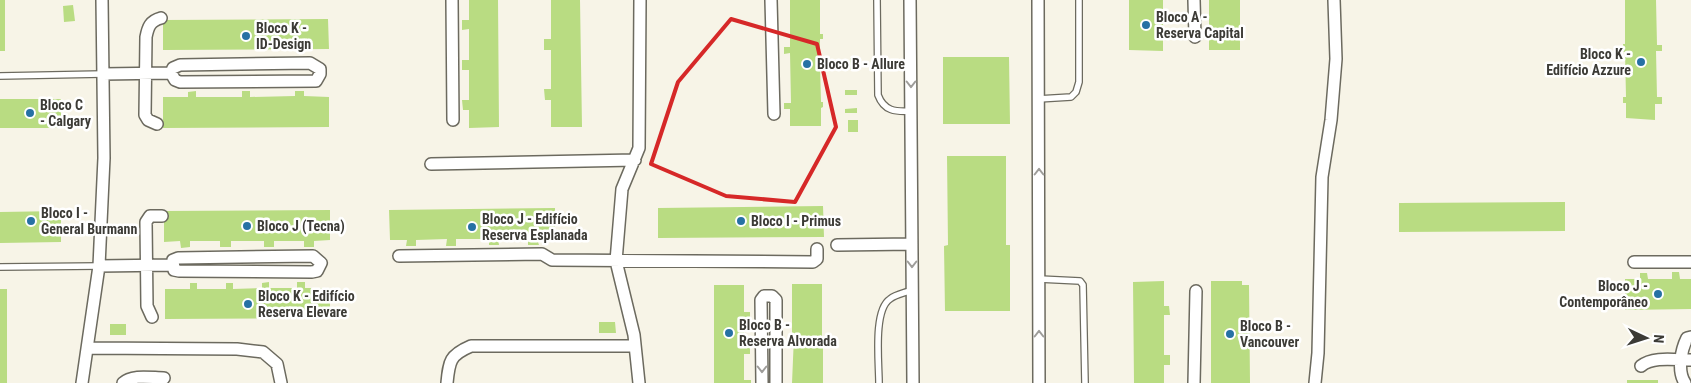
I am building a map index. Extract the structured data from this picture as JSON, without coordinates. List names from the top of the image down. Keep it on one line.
{"places":["Bloco A - Reserva Capital","Bloco K - ID-Design","Bloco K - Edifício Azzure","Bloco B - Allure","Bloco C - Calgary","Bloco I - General Burmann","Bloco I - Primus","Bloco J (Tecna)","Bloco J - Edifício Reserva Esplanada","Bloco J - Contemporâneo","Bloco K - Edifício Reserva Elevare","Bloco B - Reserva Alvorada","Bloco B - Vancouver"],"north":"right"}
